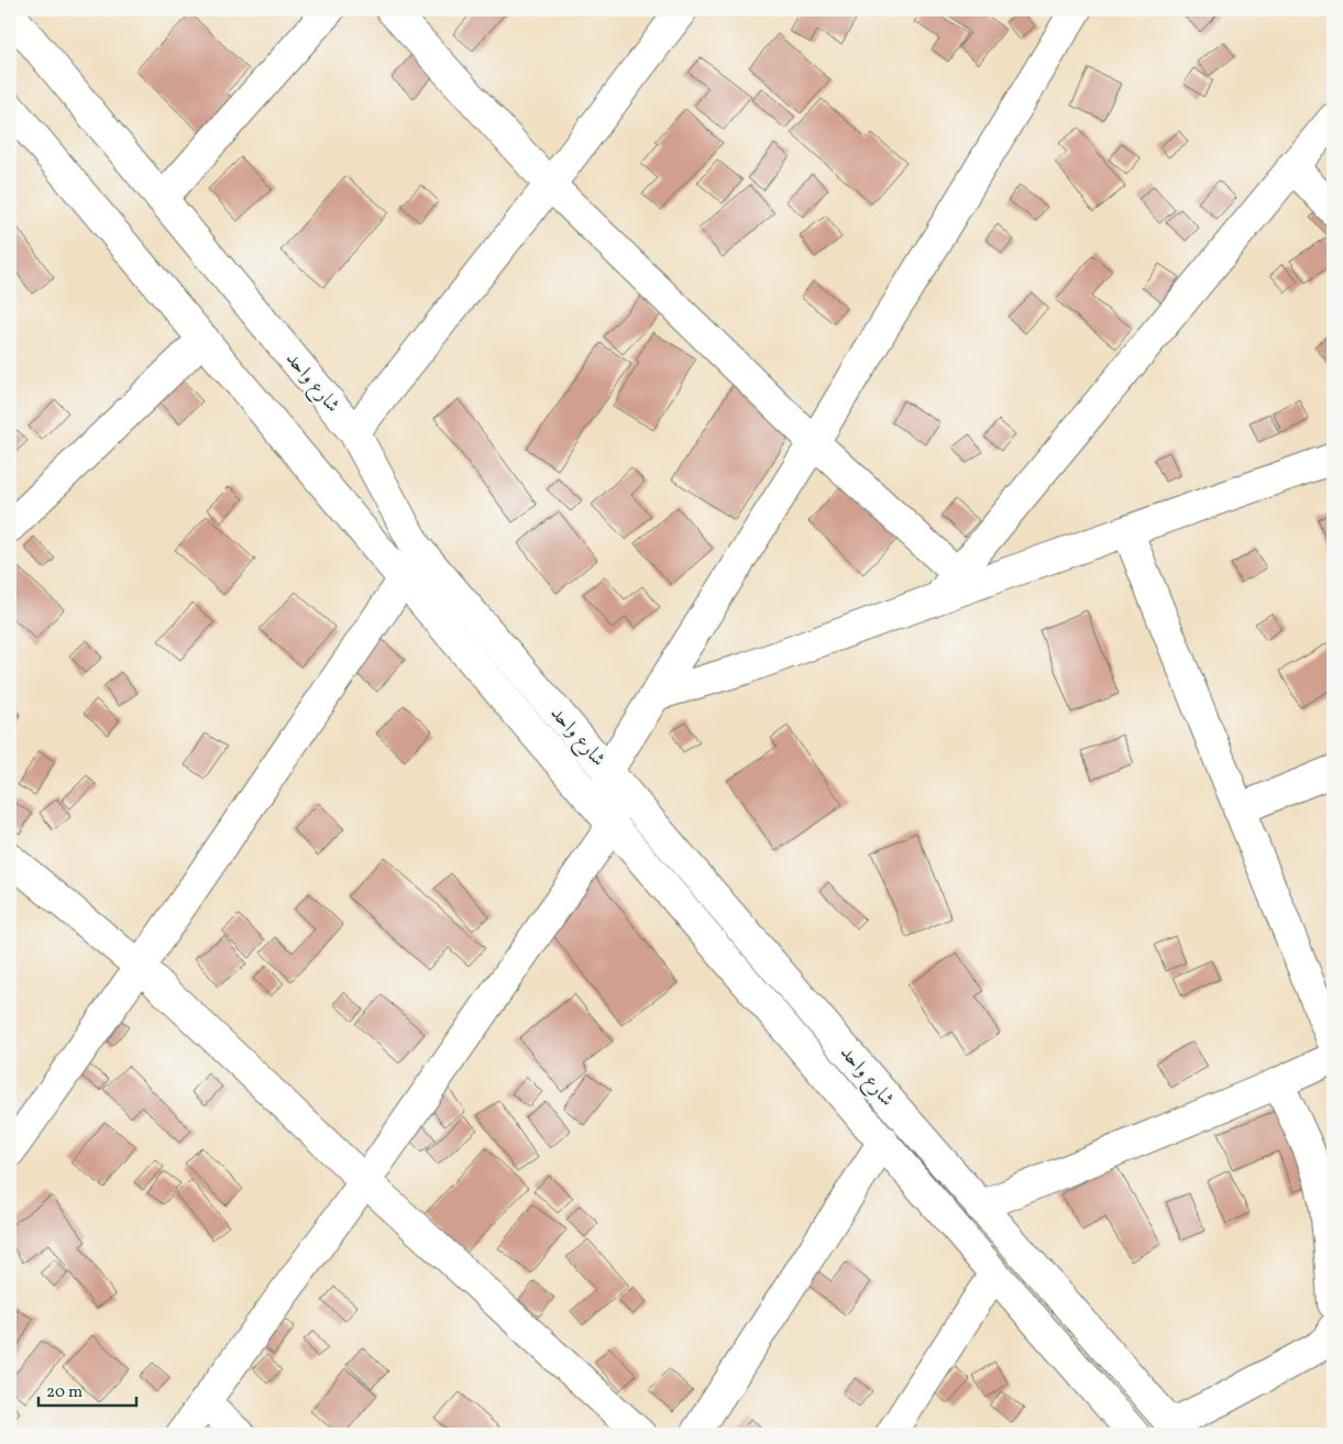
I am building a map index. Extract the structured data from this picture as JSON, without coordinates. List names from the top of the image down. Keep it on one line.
{"streets":{"street":["شارع واحد"]},"scale_bar":"20 m"}
